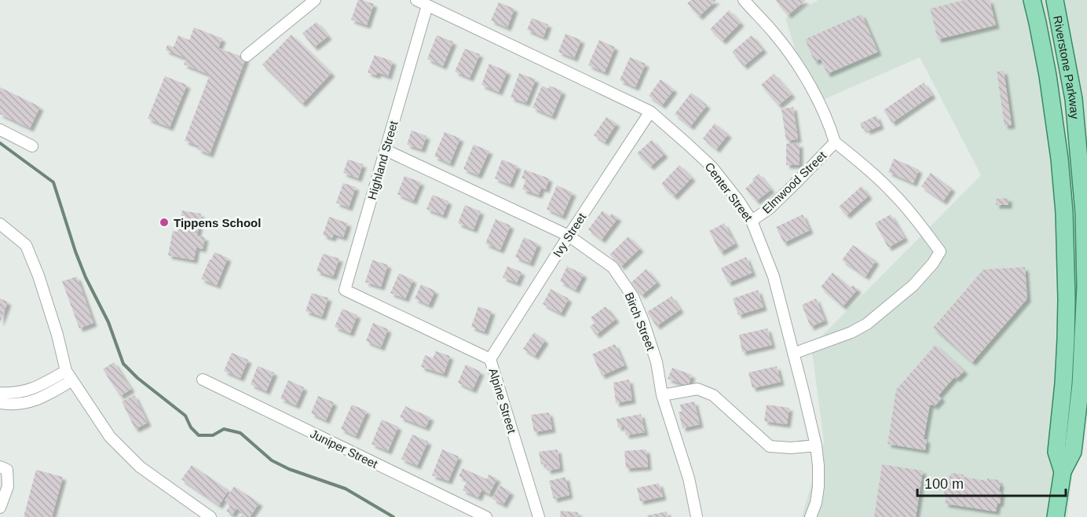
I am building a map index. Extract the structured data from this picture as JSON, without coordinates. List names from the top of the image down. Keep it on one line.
{"streets":{"main road":["Riverstone Parkway"],"street":["Highland Street","Elmwood Street","Center Street","Ivy Street","Birch Street","Alpine Street","Juniper Street"]},"crossings":[["Highland Street","Center Street"],["Highland Street","Birch Street"],["Highland Street","Alpine Street"],["Elmwood Street","Center Street"],["Center Street","Ivy Street"],["Ivy Street","Birch Street"],["Ivy Street","Alpine Street"]],"places":["Tippens School"],"scale_bar":"100 m"}
